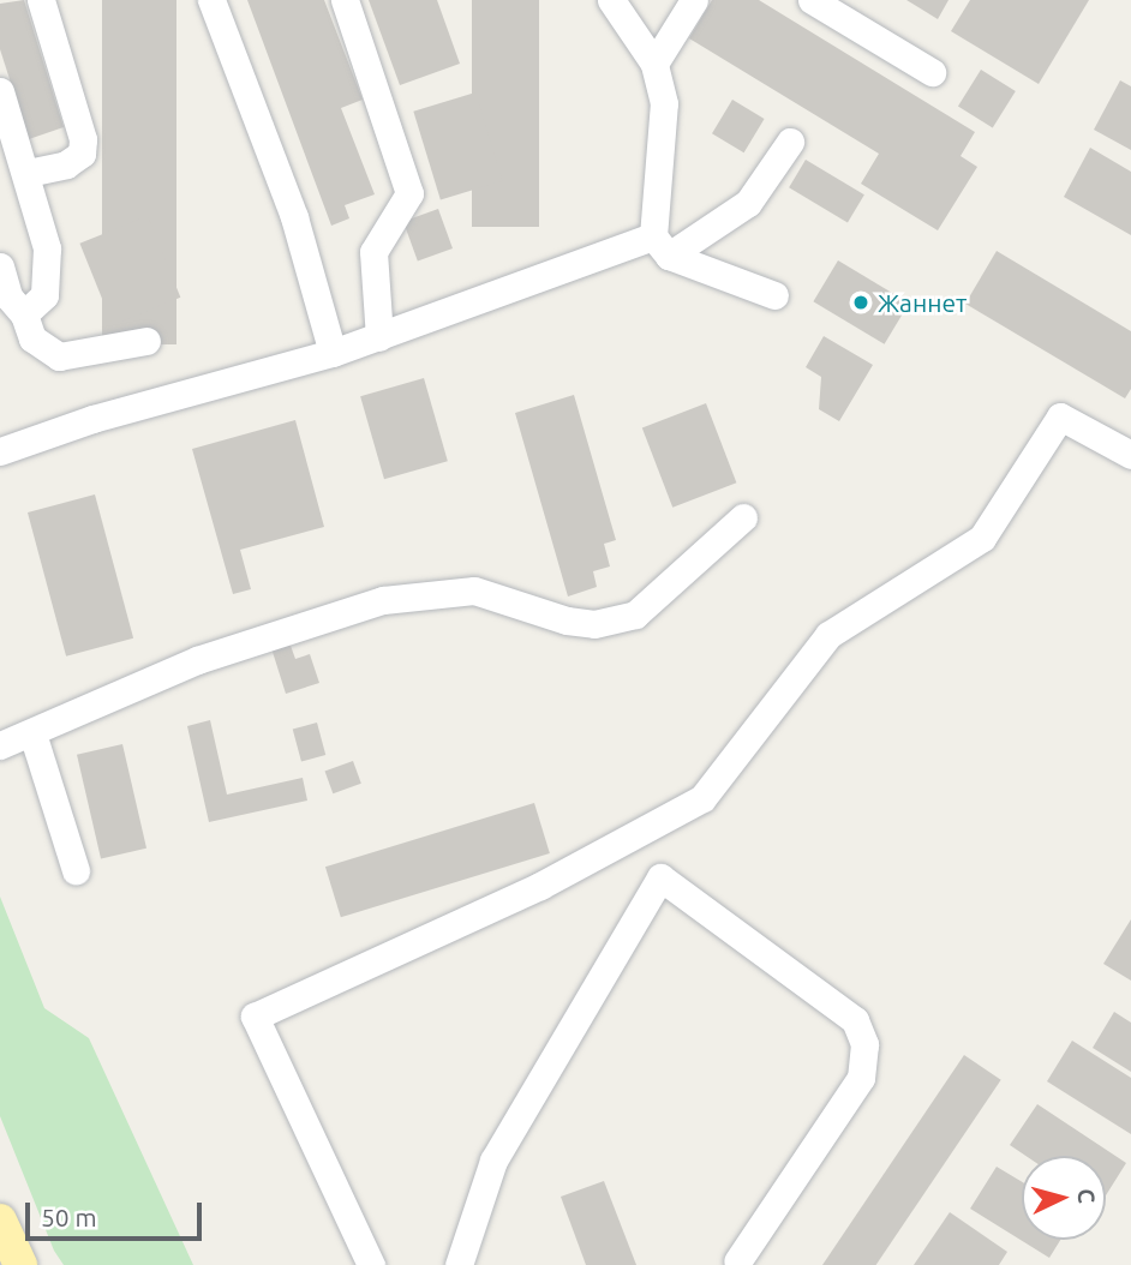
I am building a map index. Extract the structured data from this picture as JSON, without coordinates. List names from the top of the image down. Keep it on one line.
{"places":["Жаннет"],"scale_bar":"50 m","north":"right"}
